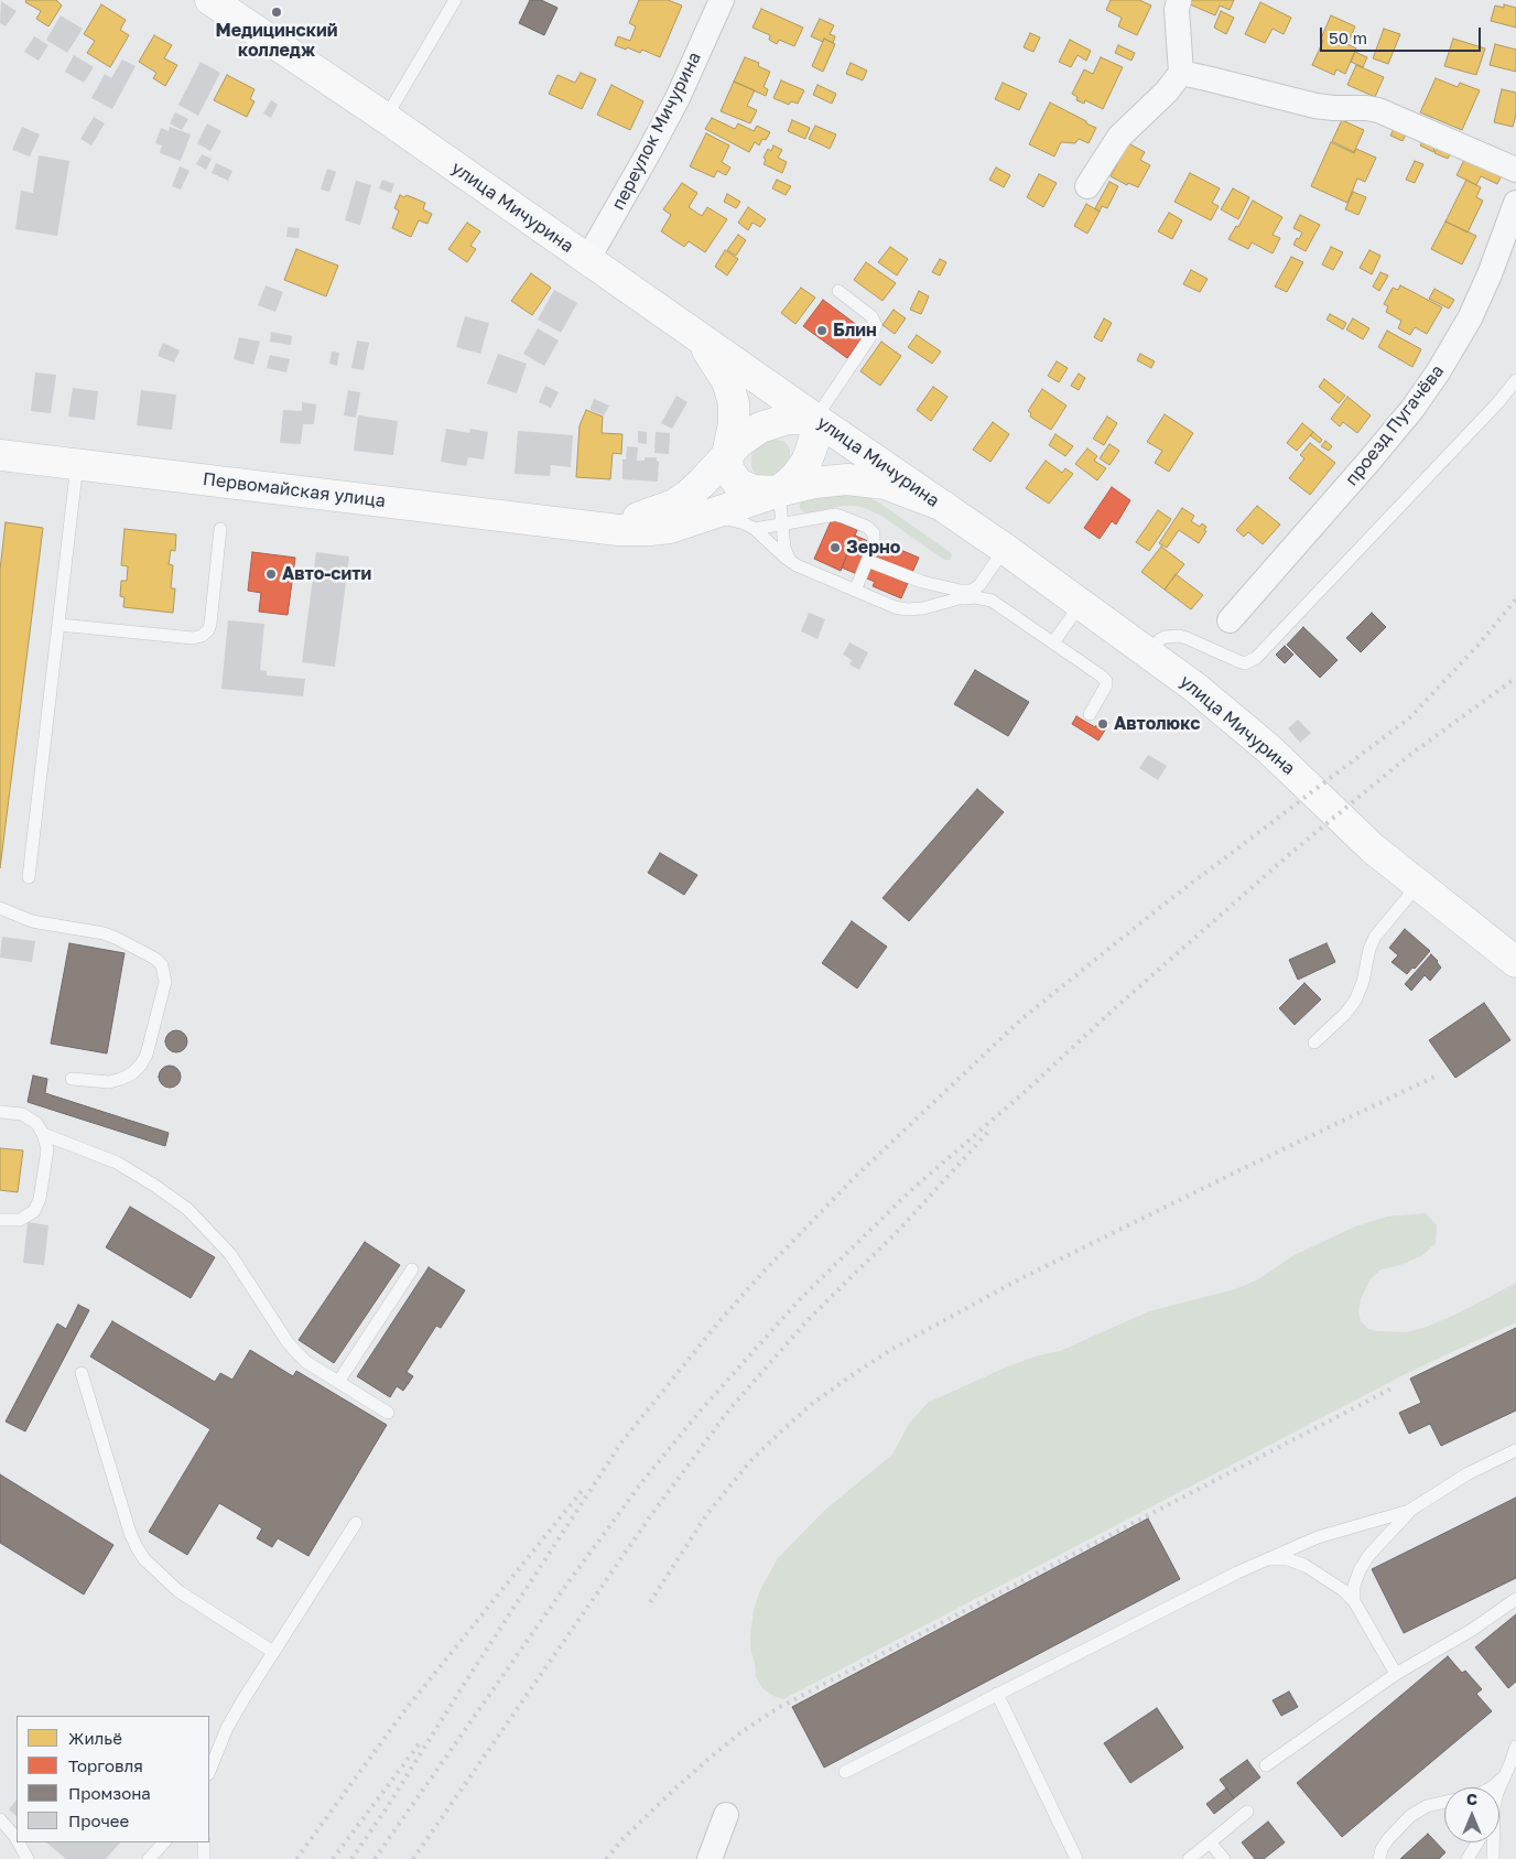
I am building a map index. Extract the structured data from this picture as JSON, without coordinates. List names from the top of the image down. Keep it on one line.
{"streets":{"main road":["улица Мичурина","Первомайская улица"],"street":["переулок Мичурина","проезд Пугачёва"]},"crossings":[["переулок Мичурина","улица Мичурина"],["улица Мичурина","Первомайская улица"]],"places":["Медицинский колледж","Блин","Зерно","Авто-сити","Автолюкс"],"legend":["Жильё","Торговля","Промзона","Прочее"],"scale_bar":"50 m","north":"top"}
